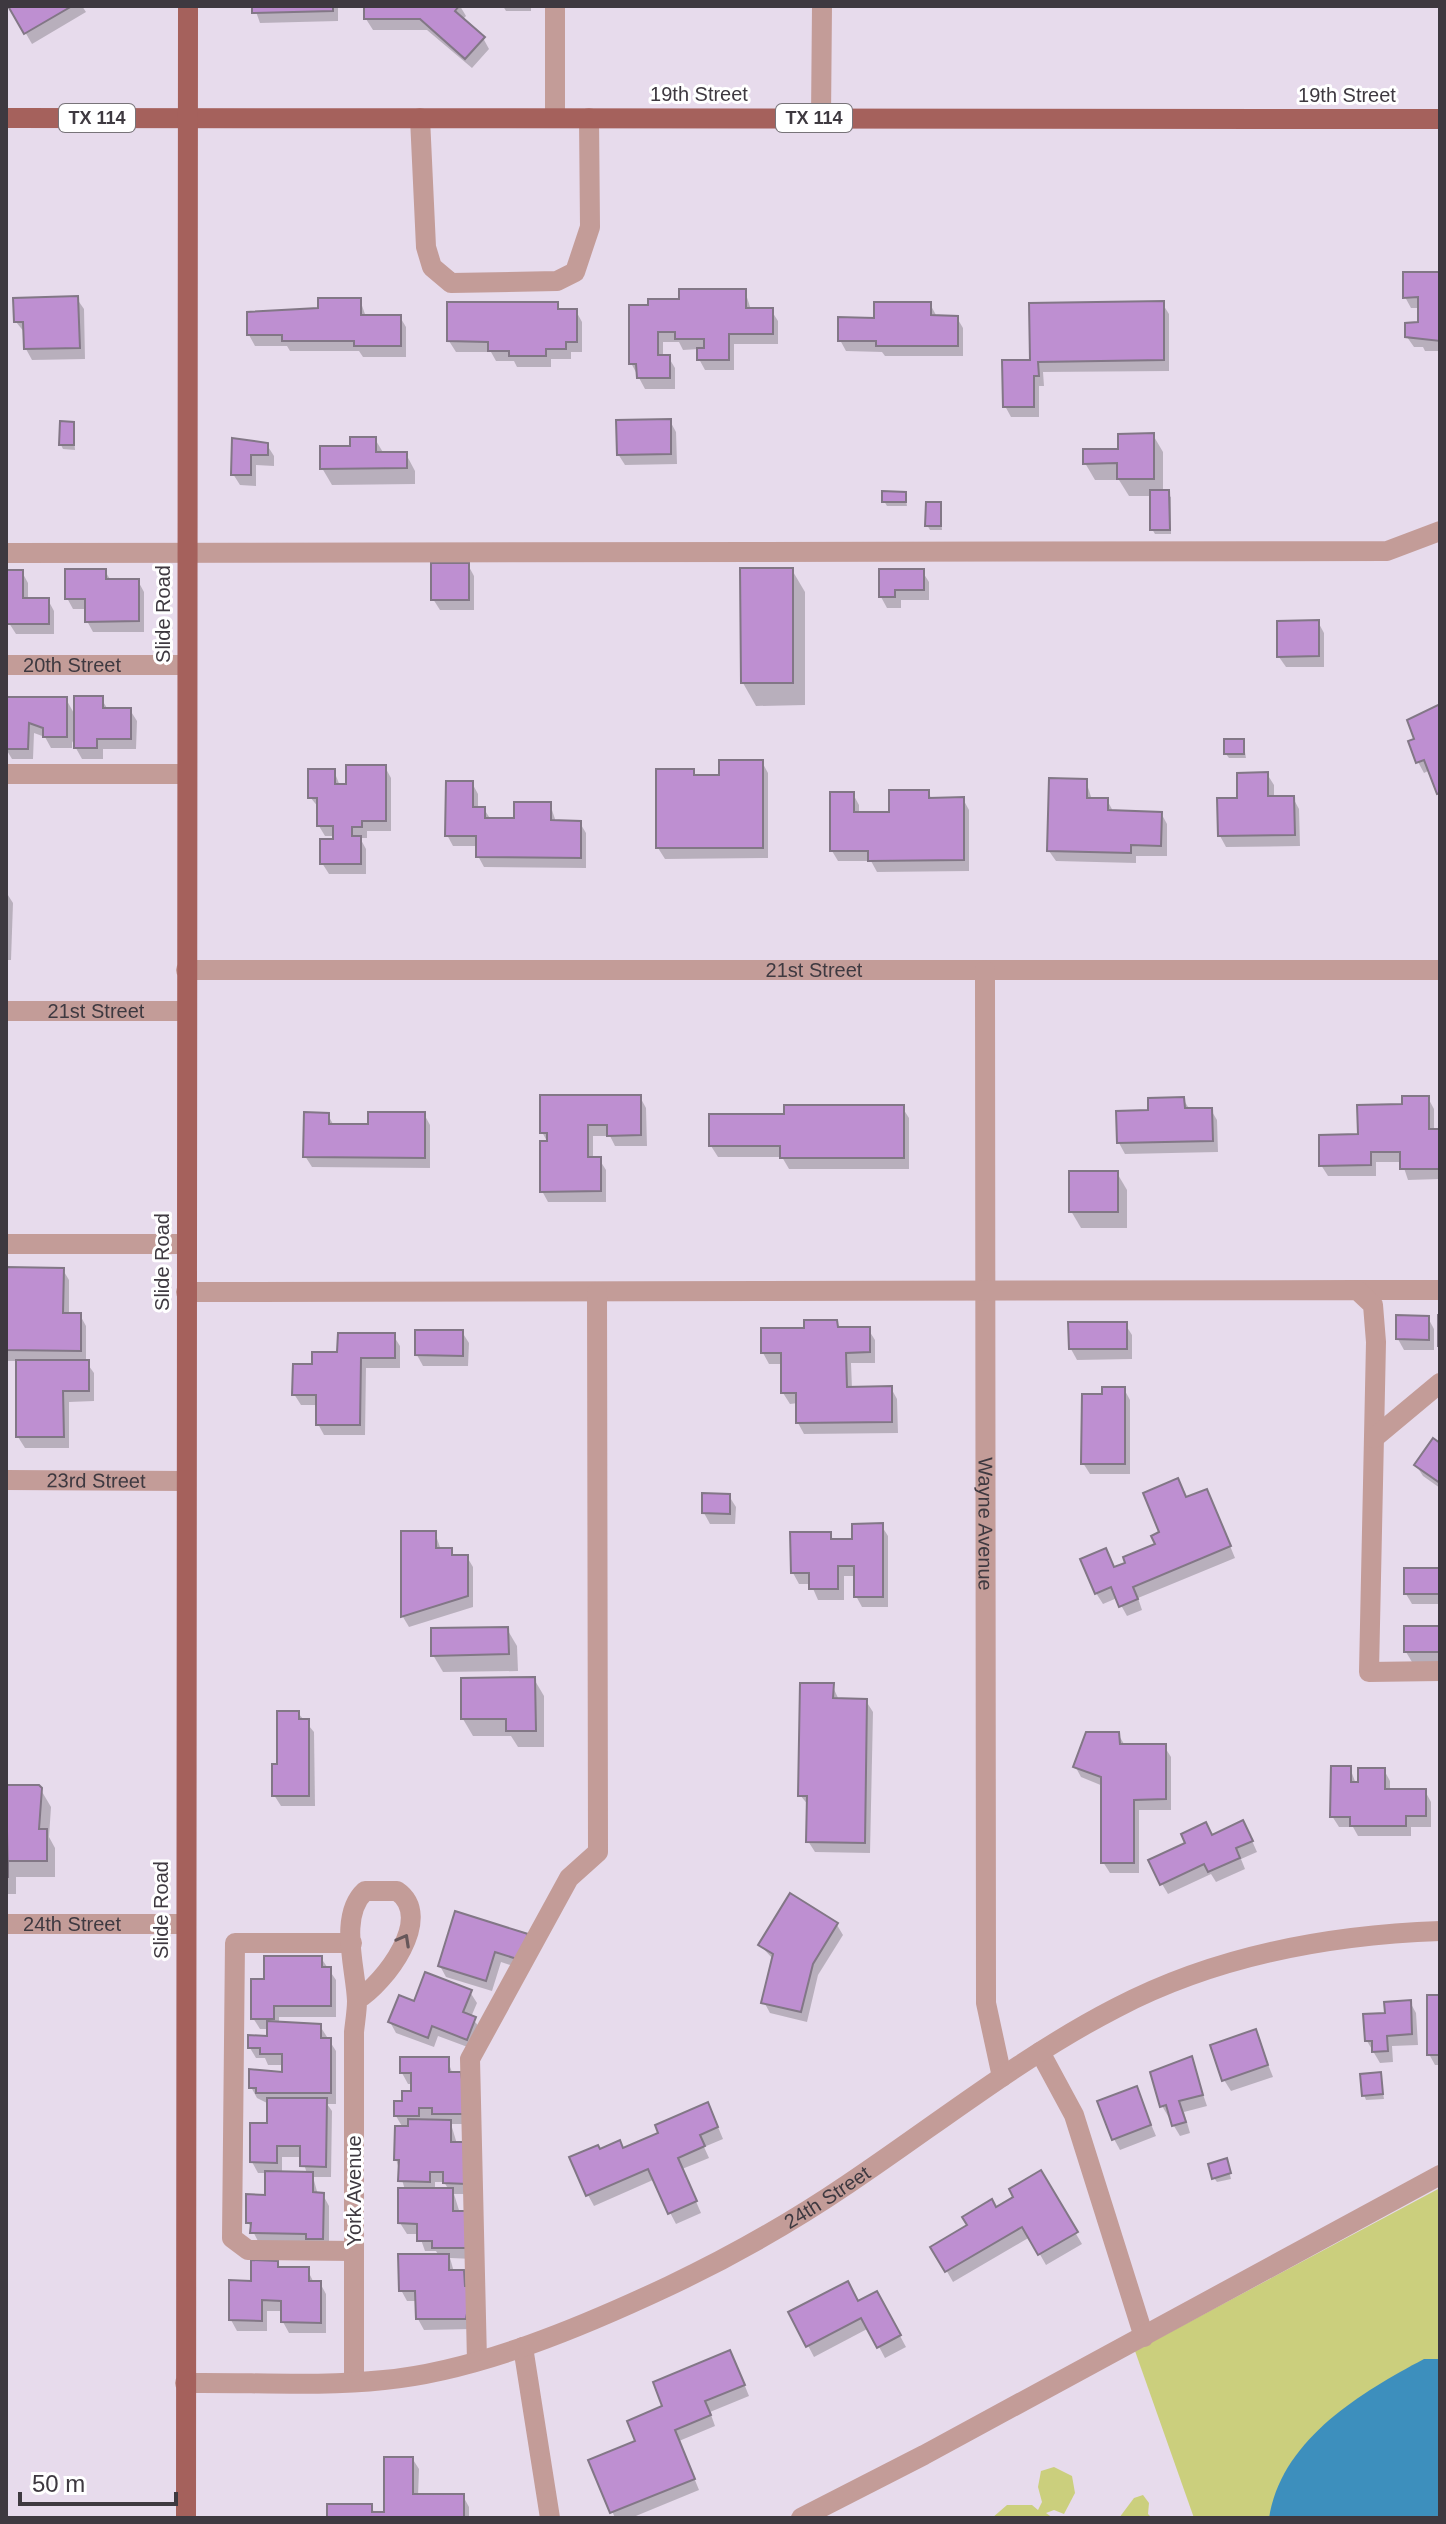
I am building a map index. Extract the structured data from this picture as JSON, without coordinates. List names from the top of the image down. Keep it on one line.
{"streets":{"main road":["19th Street","TX 114","Slide Road"],"street":["20th Street","21st Street","23rd Street","Wayne Avenue","24th Street","York Avenue"]},"crossings":[["19th Street","Slide Road"],["Slide Road","20th Street"],["Slide Road","21st Street"],["Slide Road","23rd Street"],["Slide Road","24th Street"],["21st Street","Wayne Avenue"],["Wayne Avenue","24th Street"],["24th Street","York Avenue"]],"scale_bar":"50 m"}
